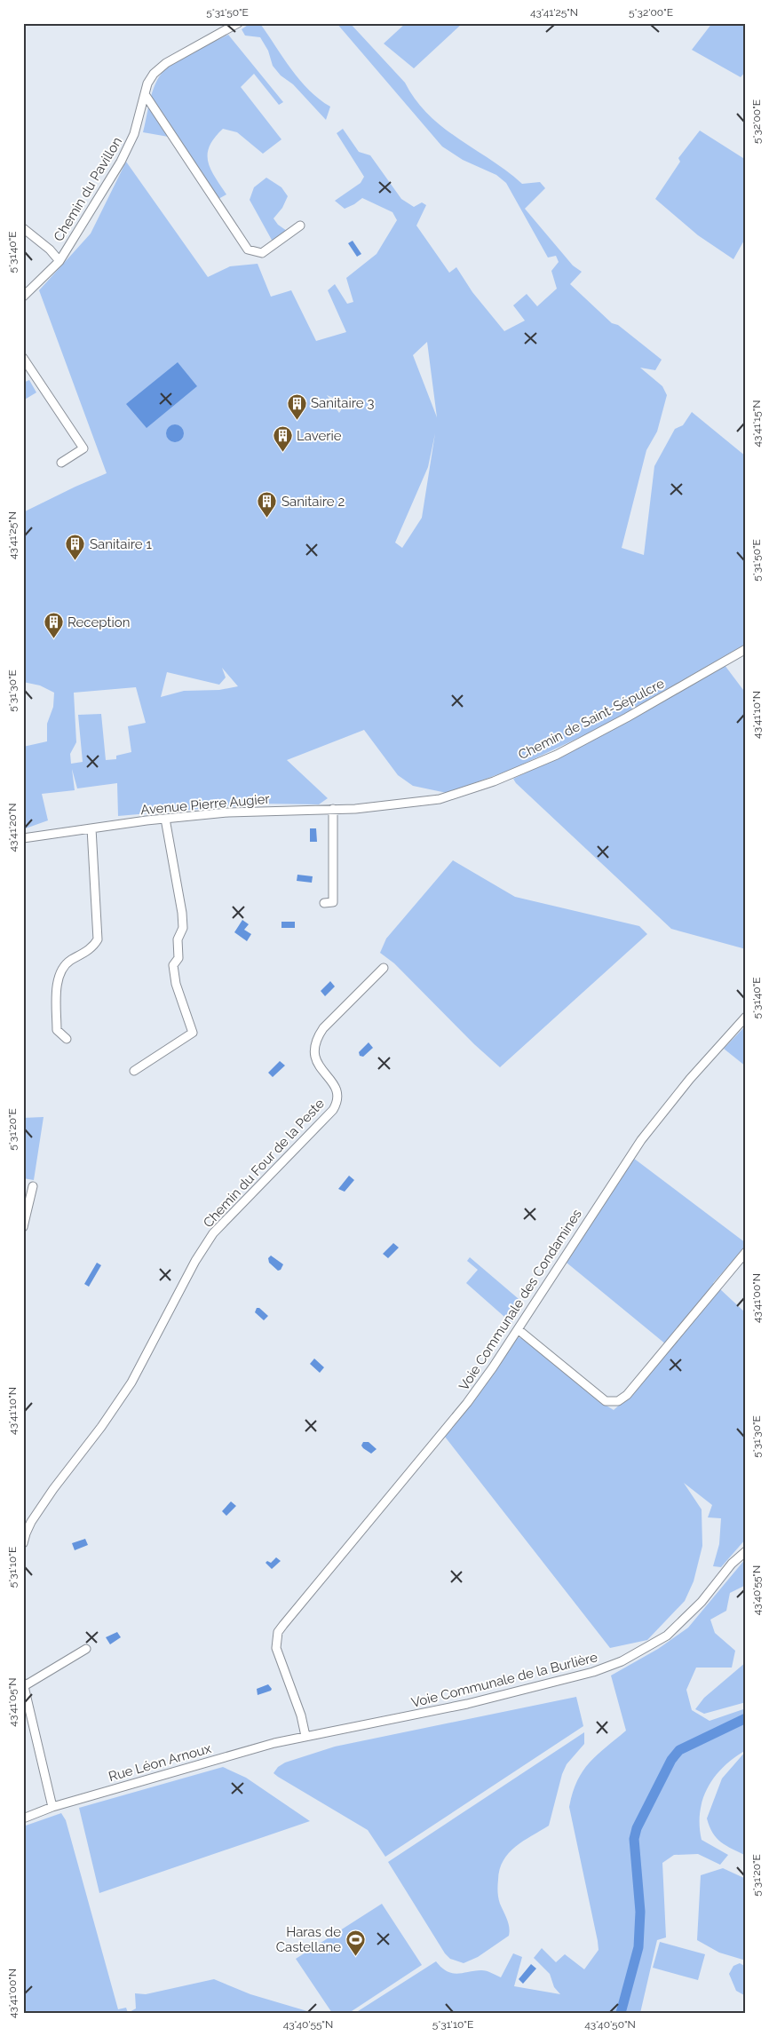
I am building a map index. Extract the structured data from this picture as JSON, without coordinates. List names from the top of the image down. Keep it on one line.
{"streets":{"street":["Chemin du Pavillon","Chemin de Saint-Sépulcre","Avenue Pierre Augier","Chemin du Four de la Peste","Voie Communale des Condamines","Voie Communale de la Burlière","Rue Léon Arnoux"]},"crossings":[["Chemin de Saint-Sépulcre","Avenue Pierre Augier"],["Voie Communale des Condamines","Voie Communale de la Burlière"],["Voie Communale des Condamines","Rue Léon Arnoux"],["Voie Communale de la Burlière","Rue Léon Arnoux"]],"places":{"building":["Sanitaire 3","Laverie","Sanitaire 2","Sanitaire 1","Reception"],"sports":["Haras de Castellane"]},"coordinates":["5°31'50\"E","43°41'25\"N","5°32'00\"E","5°31'40\"E","43°41'15\"N","5°31'30\"E","43°41'10\"N","43°41'20\"N","5°31'20\"E","43°41'00\"N","5°31'10\"E","43°40'55\"N","43°41'05\"N","43°40'50\"N"]}
